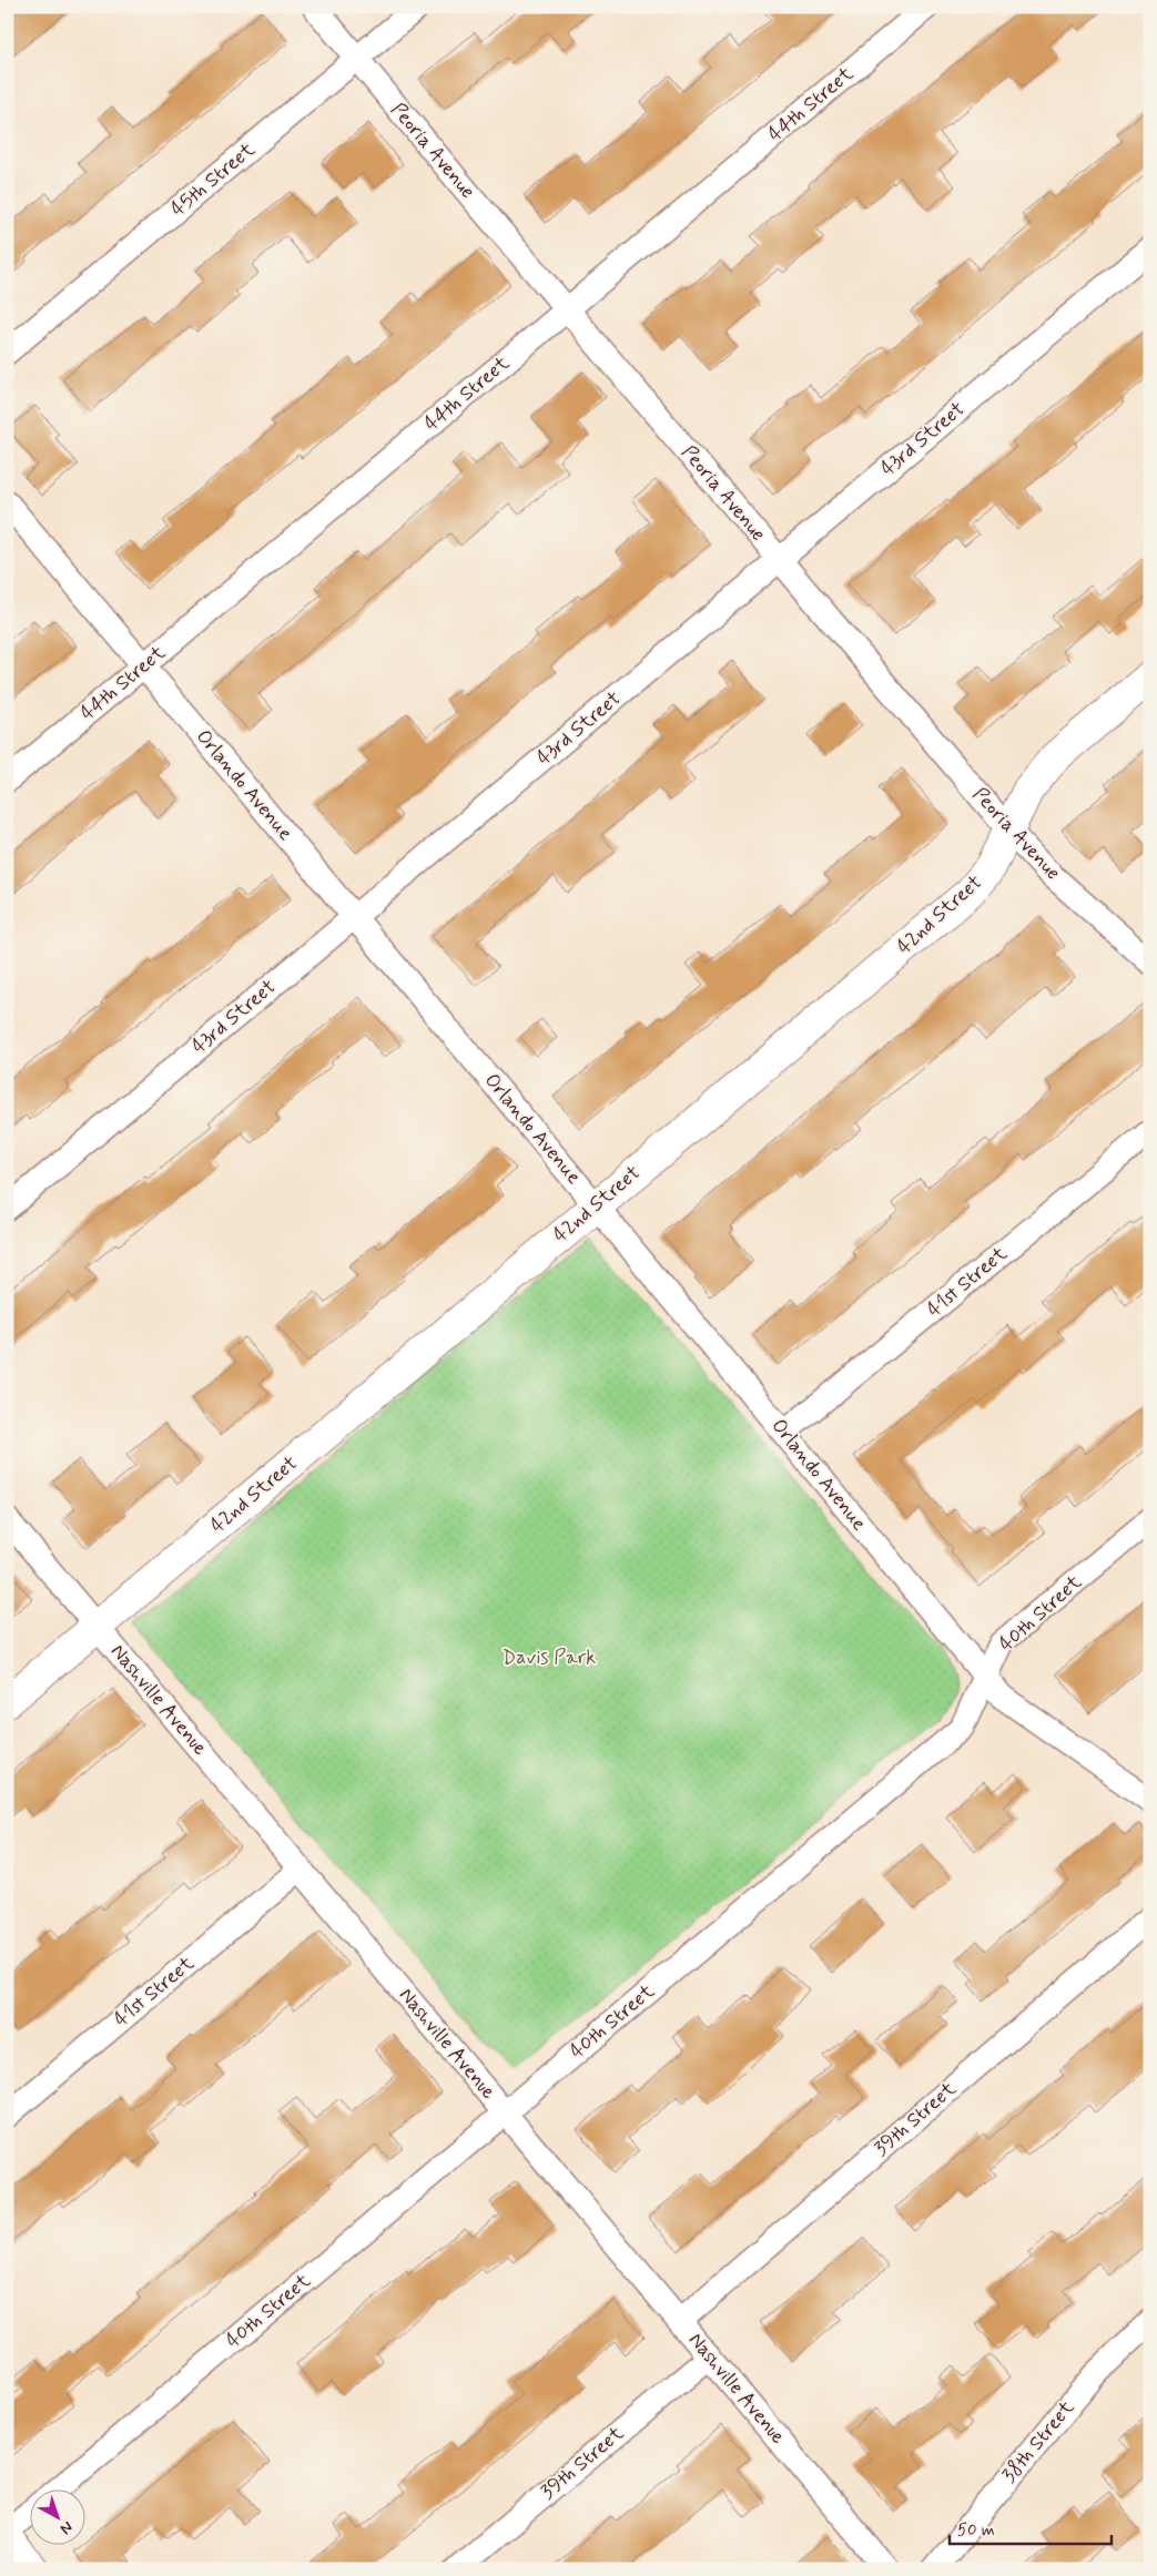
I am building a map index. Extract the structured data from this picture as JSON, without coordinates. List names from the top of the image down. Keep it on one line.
{"streets":{"street":["44th Street","Peoria Avenue","45th Street","43rd Street","Orlando Avenue","42nd Street","41st Street","40th Street","Nashville Avenue","39th Street","38th Street"]},"crossings":[["44th Street","Peoria Avenue"],["44th Street","Orlando Avenue"],["Peoria Avenue","45th Street"],["Peoria Avenue","43rd Street"],["Peoria Avenue","42nd Street"],["43rd Street","Orlando Avenue"],["Orlando Avenue","42nd Street"],["Orlando Avenue","41st Street"],["Orlando Avenue","40th Street"],["42nd Street","Nashville Avenue"],["41st Street","Nashville Avenue"],["40th Street","Nashville Avenue"],["Nashville Avenue","39th Street"]],"parks":["Davis Park"],"scale_bar":"50 m","north":"bottom right"}
